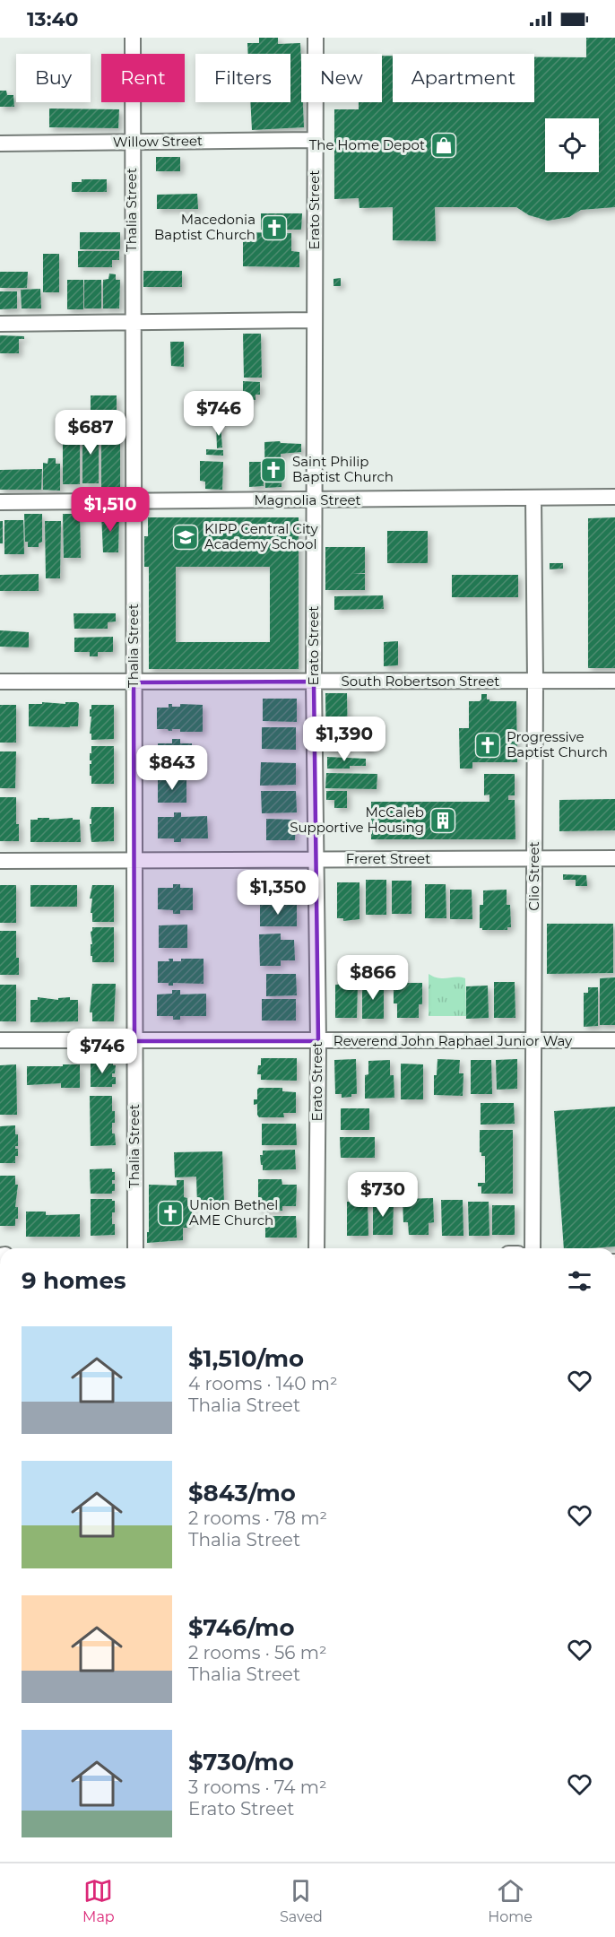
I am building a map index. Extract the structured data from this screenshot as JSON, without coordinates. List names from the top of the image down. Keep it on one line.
{"streets":{"street":["Willow Street","Thalia Street","Erato Street","Magnolia Street","South Robertson Street","Freret Street","Clio Street","Reverend John Raphael Junior Way"]},"crossings":[["Willow Street","Thalia Street"],["Willow Street","Erato Street"],["Thalia Street","Magnolia Street"],["Thalia Street","South Robertson Street"],["Thalia Street","Freret Street"],["Thalia Street","Reverend John Raphael Junior Way"],["Erato Street","Magnolia Street"],["Erato Street","South Robertson Street"],["Erato Street","Freret Street"],["Erato Street","Reverend John Raphael Junior Way"],["Magnolia Street","Clio Street"],["South Robertson Street","Clio Street"],["Freret Street","Clio Street"],["Clio Street","Reverend John Raphael Junior Way"]],"places":{"shop":["The Home Depot"],"church":["Macedonia Baptist Church","Saint Philip Baptist Church","Progressive Baptist Church","Union Bethel AME Church"],"school or university":["KIPP Central City Academy School"],"building":["McCaleb Supportive Housing"]},"page":{"status":"13:40","chip":["Buy","Rent","Filters","New","Apartment"],"price":["$746","$687","$1,510","$1,390","$843","$1,350","$866","$746","$730"],"heading":"9 homes","list":[{"name":"$1,510/mo","note":"4 rooms · 140 m² · Thalia Street"},{"name":"$843/mo","note":"2 rooms · 78 m² · Thalia Street"},{"name":"$746/mo","note":"2 rooms · 56 m² · Thalia Street"},{"name":"$730/mo","note":"3 rooms · 74 m² · Erato Street"}],"tabs":["Map","Saved","Home"]}}
